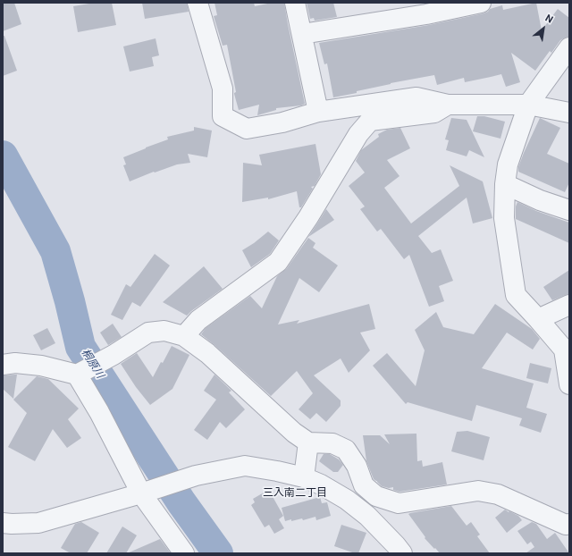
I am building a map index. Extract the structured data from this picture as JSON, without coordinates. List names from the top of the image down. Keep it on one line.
{"districts":["三入南二丁目"],"water":["桐原川"],"north":"top right"}
